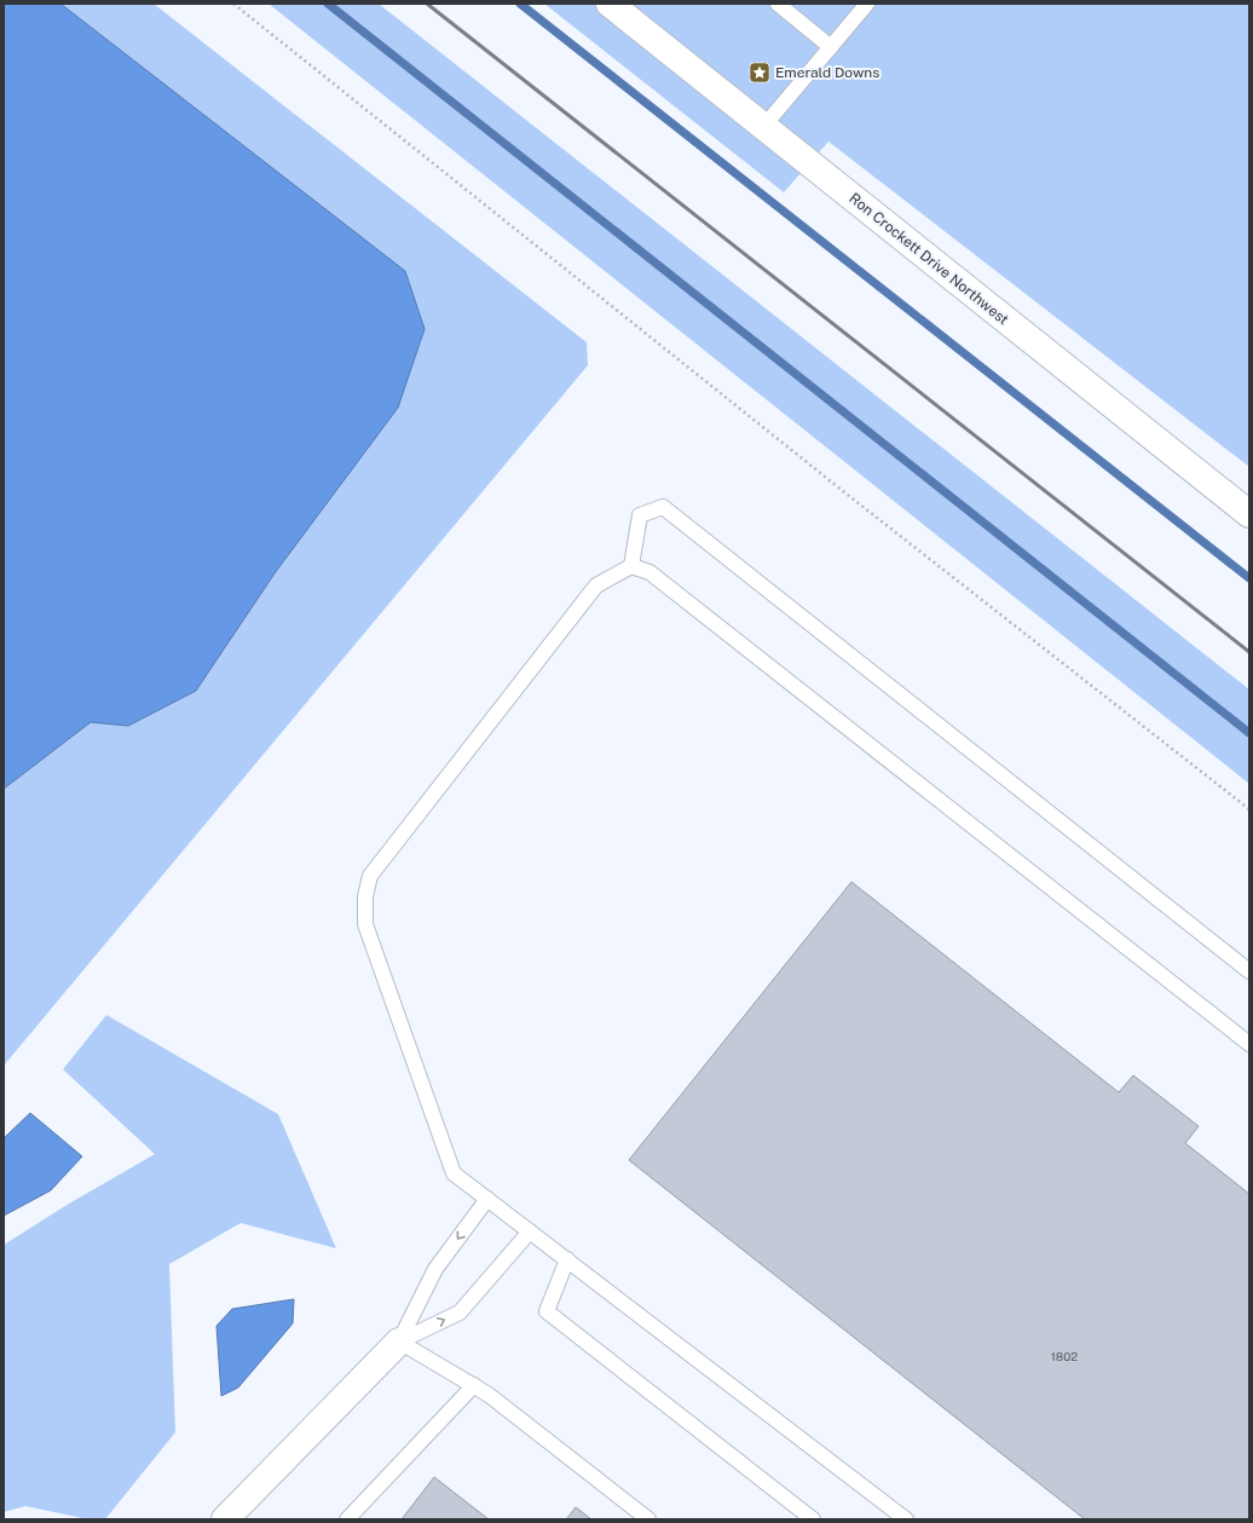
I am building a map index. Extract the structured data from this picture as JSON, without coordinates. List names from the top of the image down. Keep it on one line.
{"streets":{"street":["Ron Crockett Drive Northwest"]},"places":{"place":["Emerald Downs"]},"house_numbers":["1802"]}
